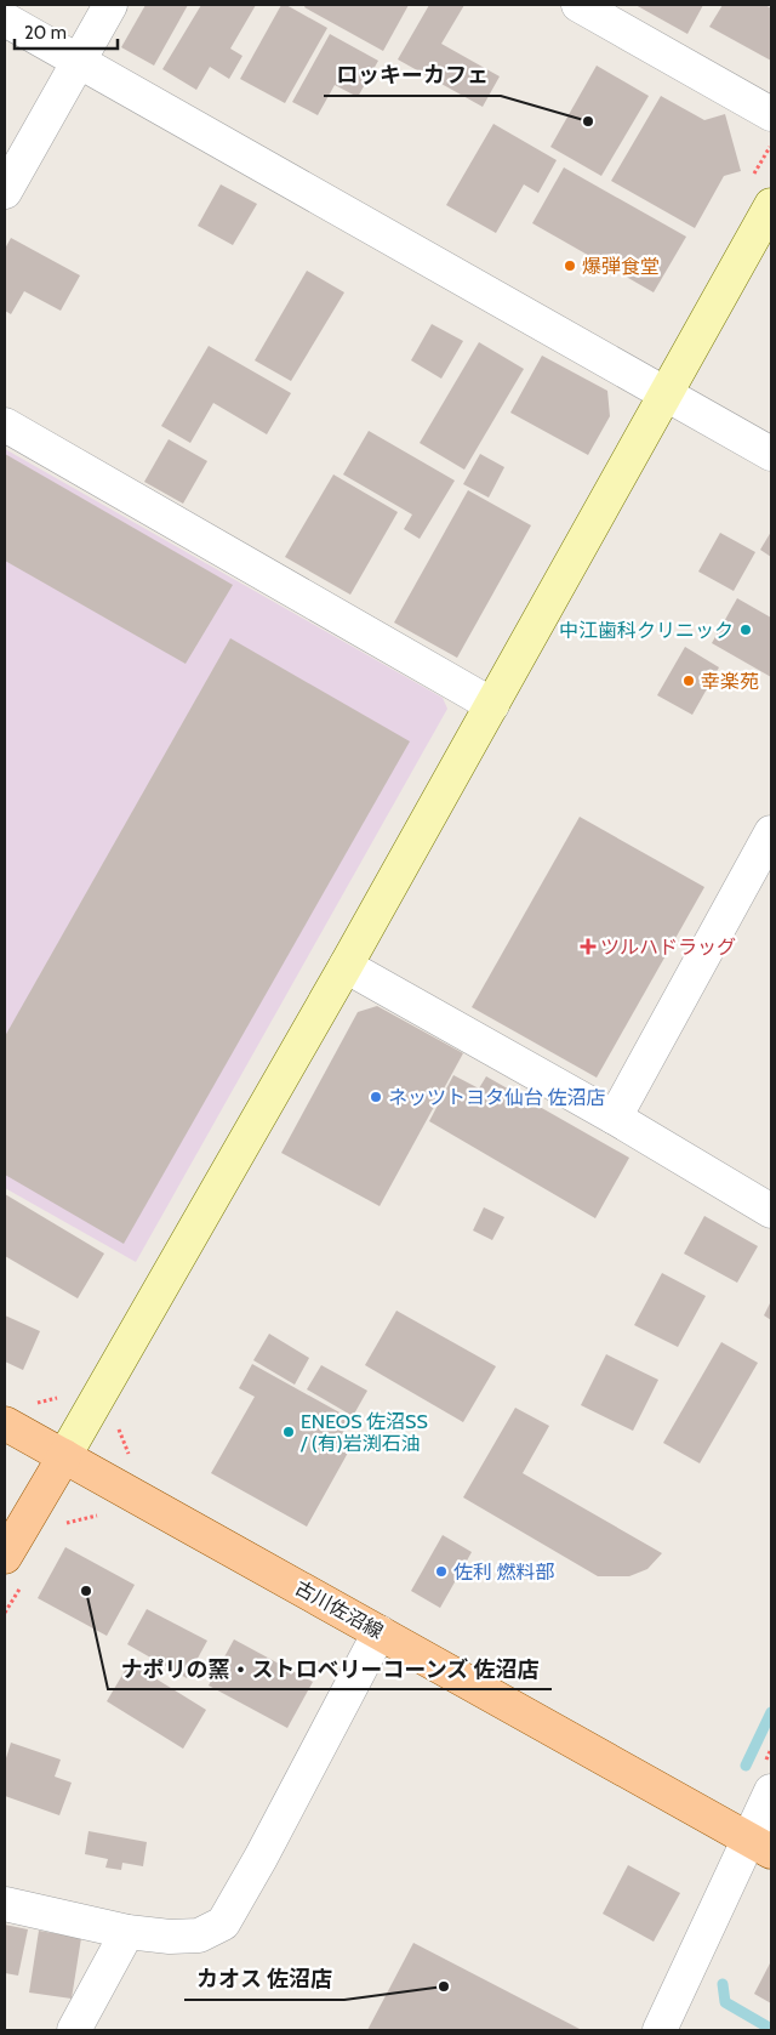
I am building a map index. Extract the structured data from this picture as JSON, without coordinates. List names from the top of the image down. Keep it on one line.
{"streets":{"main road":["古川佐沼線"]},"places":{"other":["ロッキーカフェ","爆弾食堂","中江歯科クリニック","幸楽苑","ネッツトヨタ仙台 佐沼店","ENEOS 佐沼SS / (有)岩渕石油","佐利 燃料部","ナポリの窯・ストロベリーコーンズ 佐沼店","カオス 佐沼店"],"health":["ツルハドラッグ"]},"scale_bar":"20 m"}
